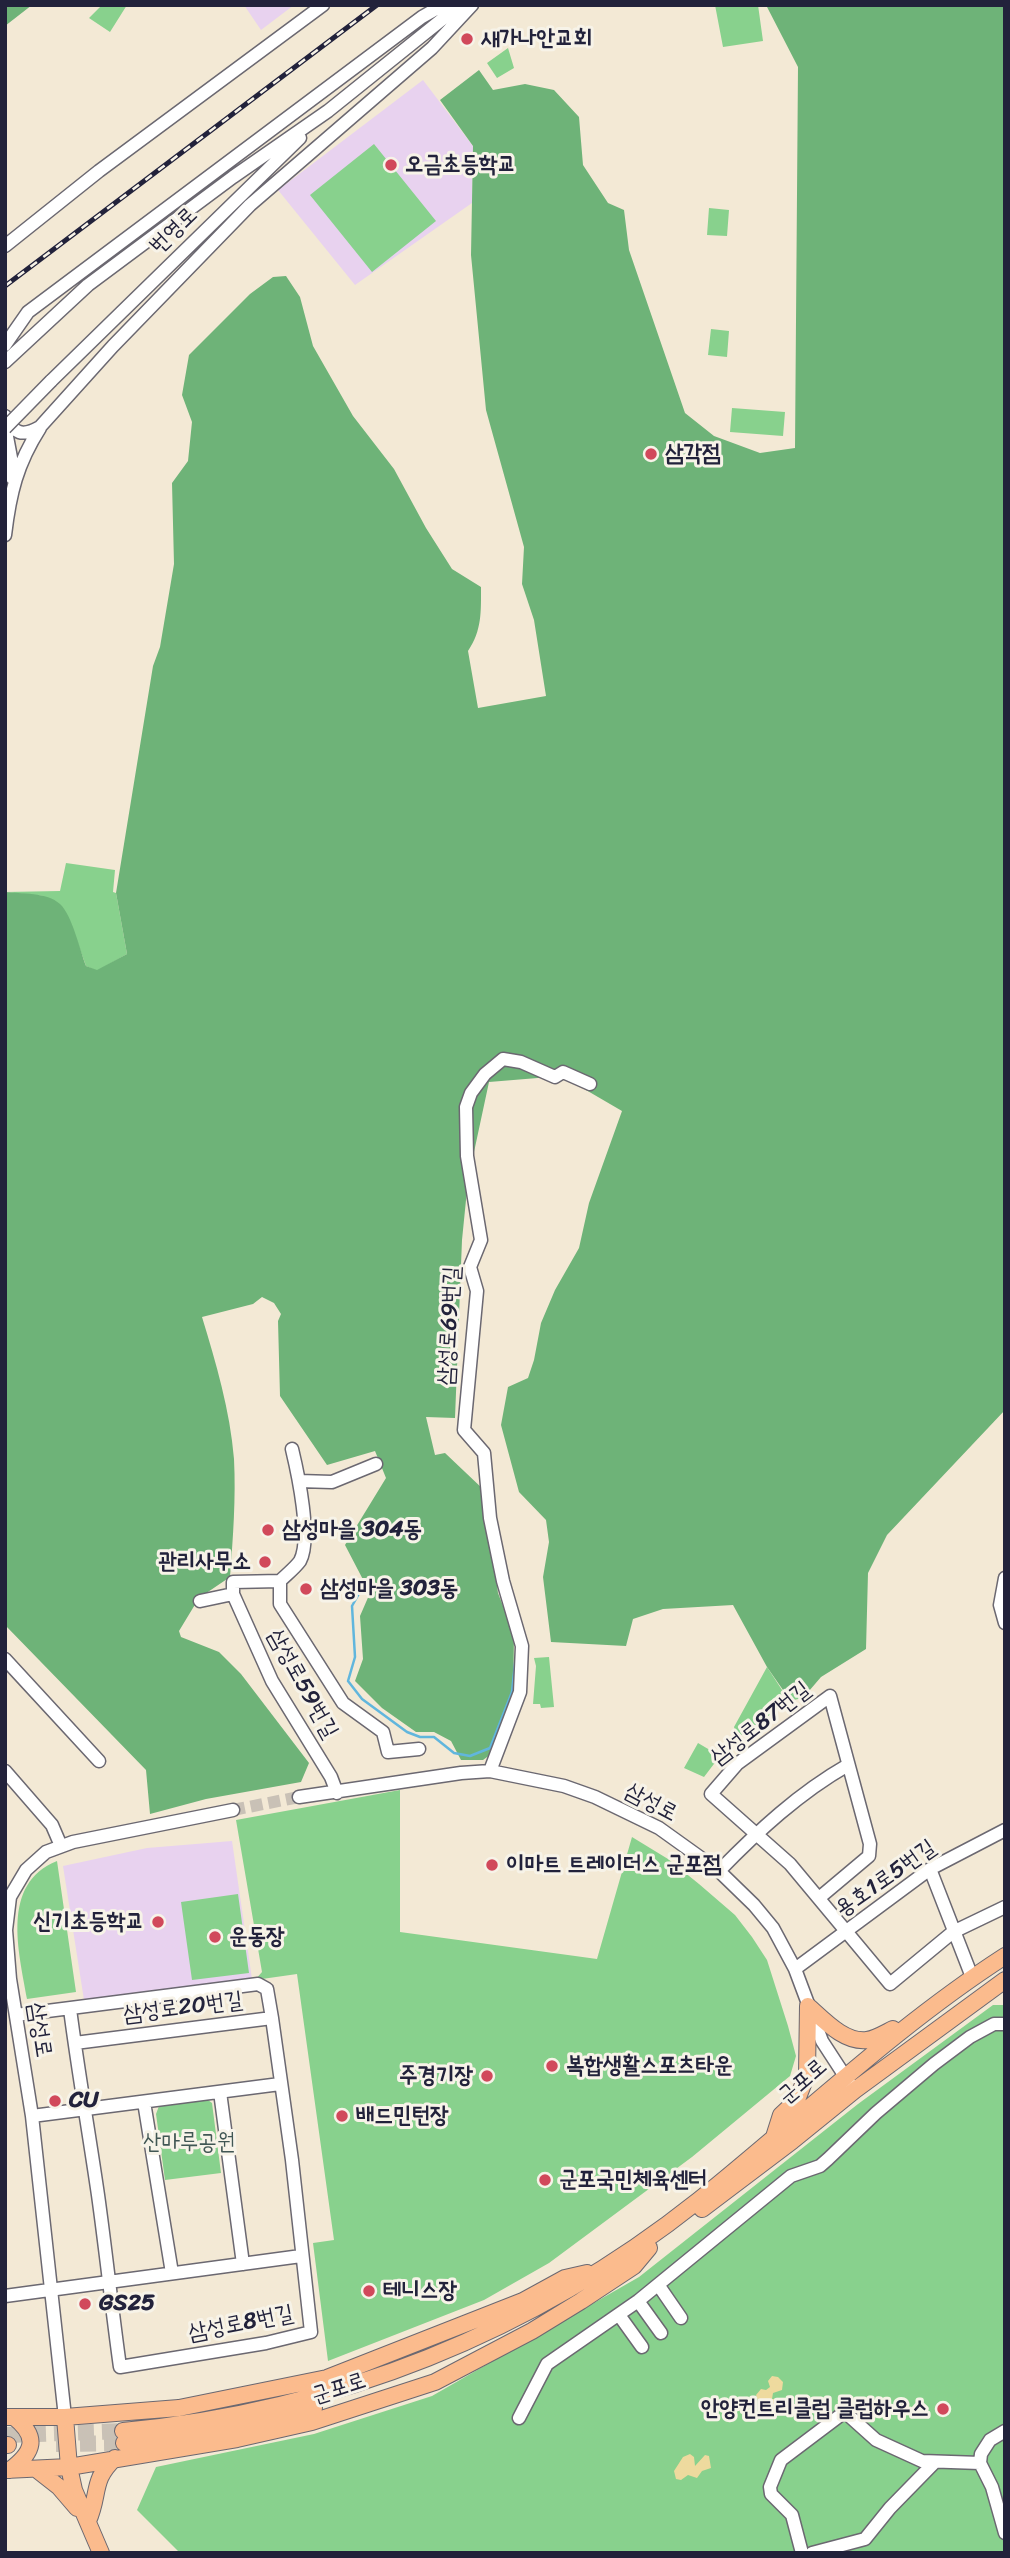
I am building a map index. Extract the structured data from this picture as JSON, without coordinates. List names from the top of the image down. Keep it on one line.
{"streets":{"main road":["군포로"],"street":["번영로","삼성로69번길","삼성로59번길","삼성로87번길","삼성로","용호1로5번길","삼성로20번길","삼성로8번길"]},"crossings":[["삼성로69번길","삼성로"],["삼성로59번길","삼성로"],["삼성로","용호1로5번길"],["삼성로","군포로"],["삼성로20번길","삼성로8번길"]],"parks":["산마루공원"],"places":["새가나안교회","오금초등학교","삼각점","삼성마을 304동","관리사무소","삼성마을 303동","이마트 트레이더스 군포점","신기초등학교","운동장","복합생활스포츠타운","주경기장","CU","배드민턴장","군포국민체육센터","테니스장","GS25","안양컨트리클럽 클럽하우스"]}
